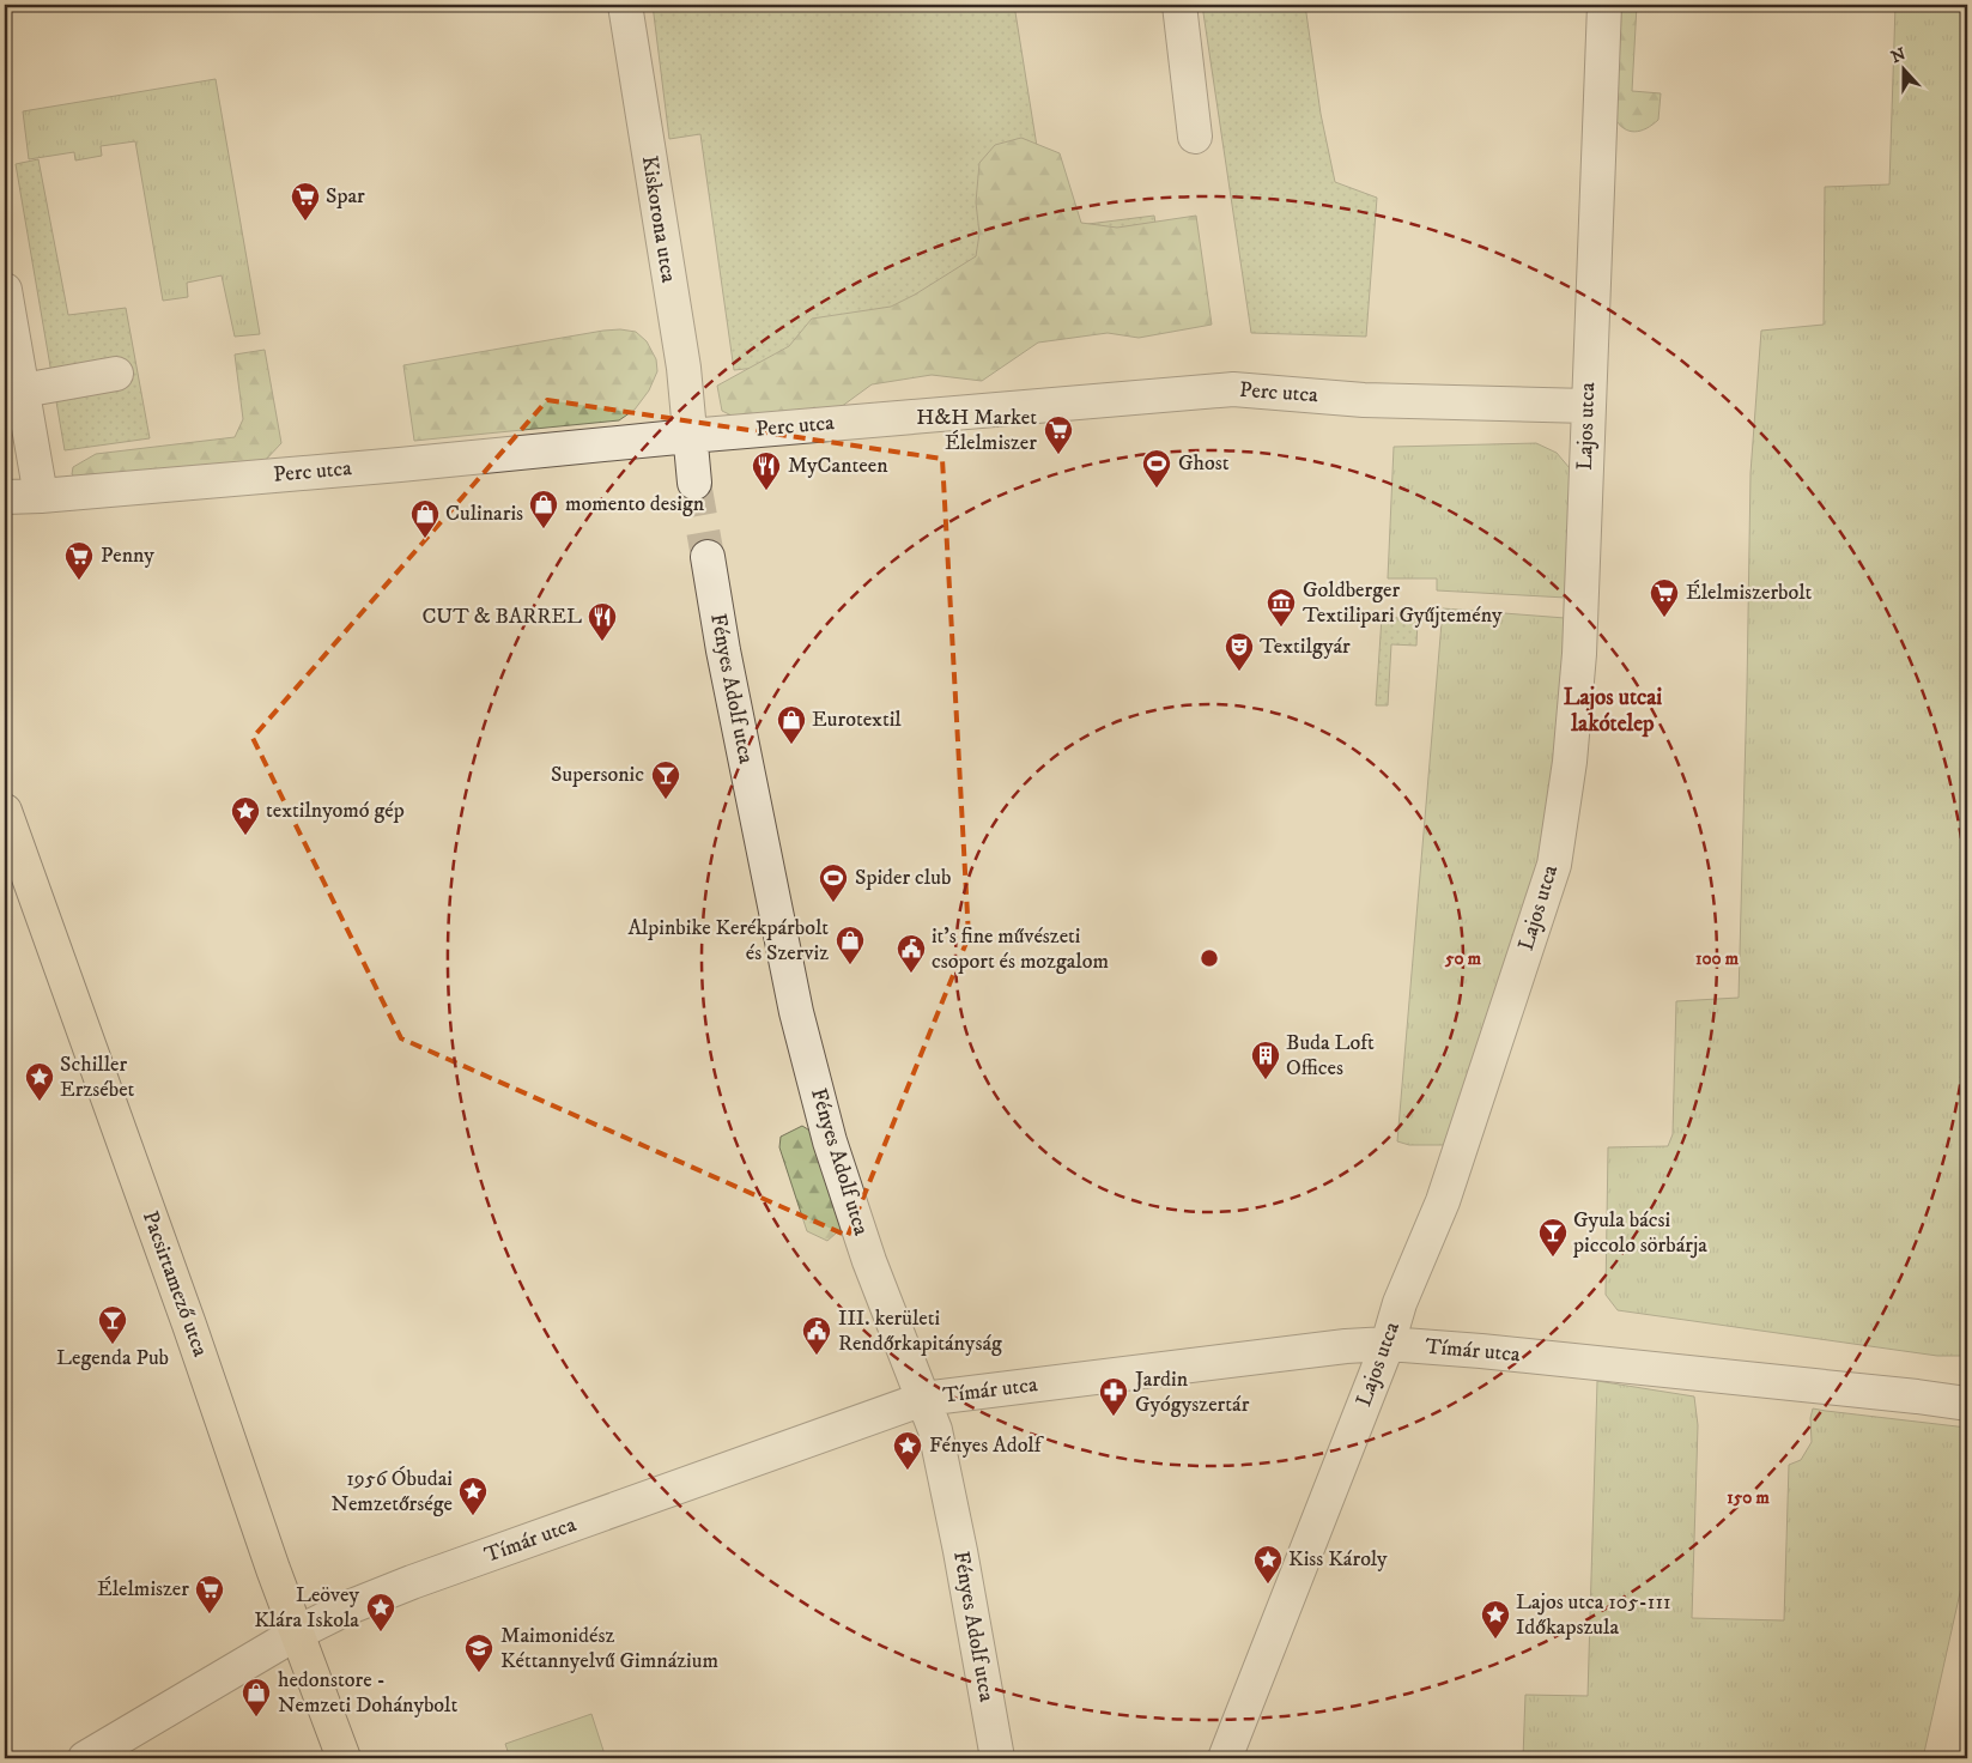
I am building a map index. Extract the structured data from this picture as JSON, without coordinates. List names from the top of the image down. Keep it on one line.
{"streets":{"main road":["Pacsirtamező utca"],"street":["Kiskorona utca","Perc utca","Lajos utca","Fényes Adolf utca","Tímár utca"]},"crossings":[["Kiskorona utca","Perc utca"],["Perc utca","Lajos utca"],["Lajos utca","Tímár utca"],["Fényes Adolf utca","Tímár utca"],["Pacsirtamező utca","Tímár utca"]],"districts":["Lajos utcai lakótelep"],"places":{"supermarket":["Spar","H&H Market Élelmiszer","Penny","Élelmiszerbolt","Élelmiszer"],"sports":["Ghost","Spider club"],"restaurant":["MyCanteen","CUT & BARREL"],"shop":["momento design","Culinaris","Eurotextil","Alpinbike Kerékpárbolt és Szerviz","hedonstore - Nemzeti Dohánybolt"],"museum":["Goldberger Textilipari Gyűjtemény"],"theatre":["Textilgyár"],"bar":["Supersonic","Gyula bácsi piccolo sörbárja","Legenda Pub"],"place":["textilnyomó gép","Schiller Erzsébet","Fényes Adolf","1956 Óbudai Nemzetőrsége","Kiss Károly","Leövey Klára Iskola","Lajos utca 105-111 Időkapszula"],"public building":["it's fine művészeti csoport és mozgalom","III. kerületi Rendőrkapitányság"],"building":["Buda Loft Offices"],"pharmacy":["Jardin Gyógyszertár"],"school or university":["Maimonidész Kéttannyelvű Gimnázium"]},"north":"top","rings":["50 m","100 m","150 m"]}
